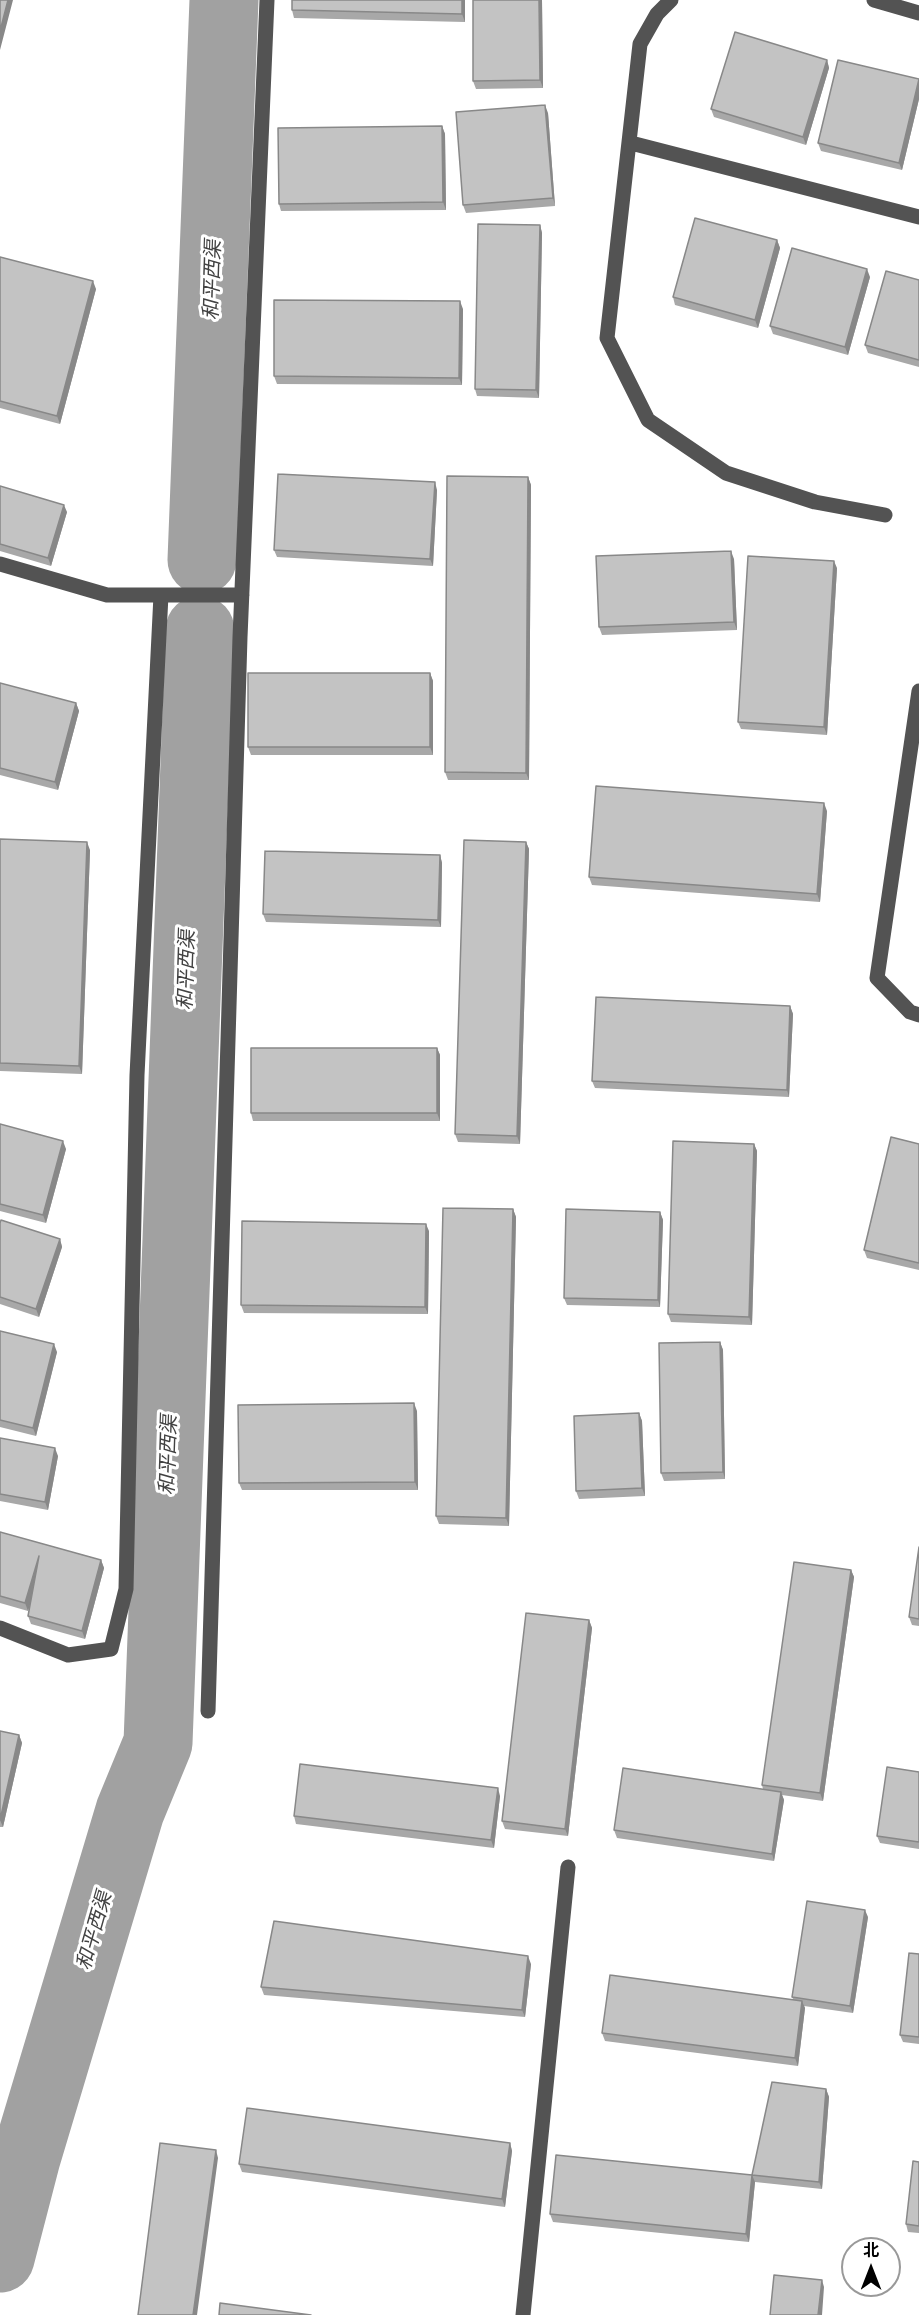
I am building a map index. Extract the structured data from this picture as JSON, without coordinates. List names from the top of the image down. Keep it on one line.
{"water":["和平西渠"],"north":"top"}
